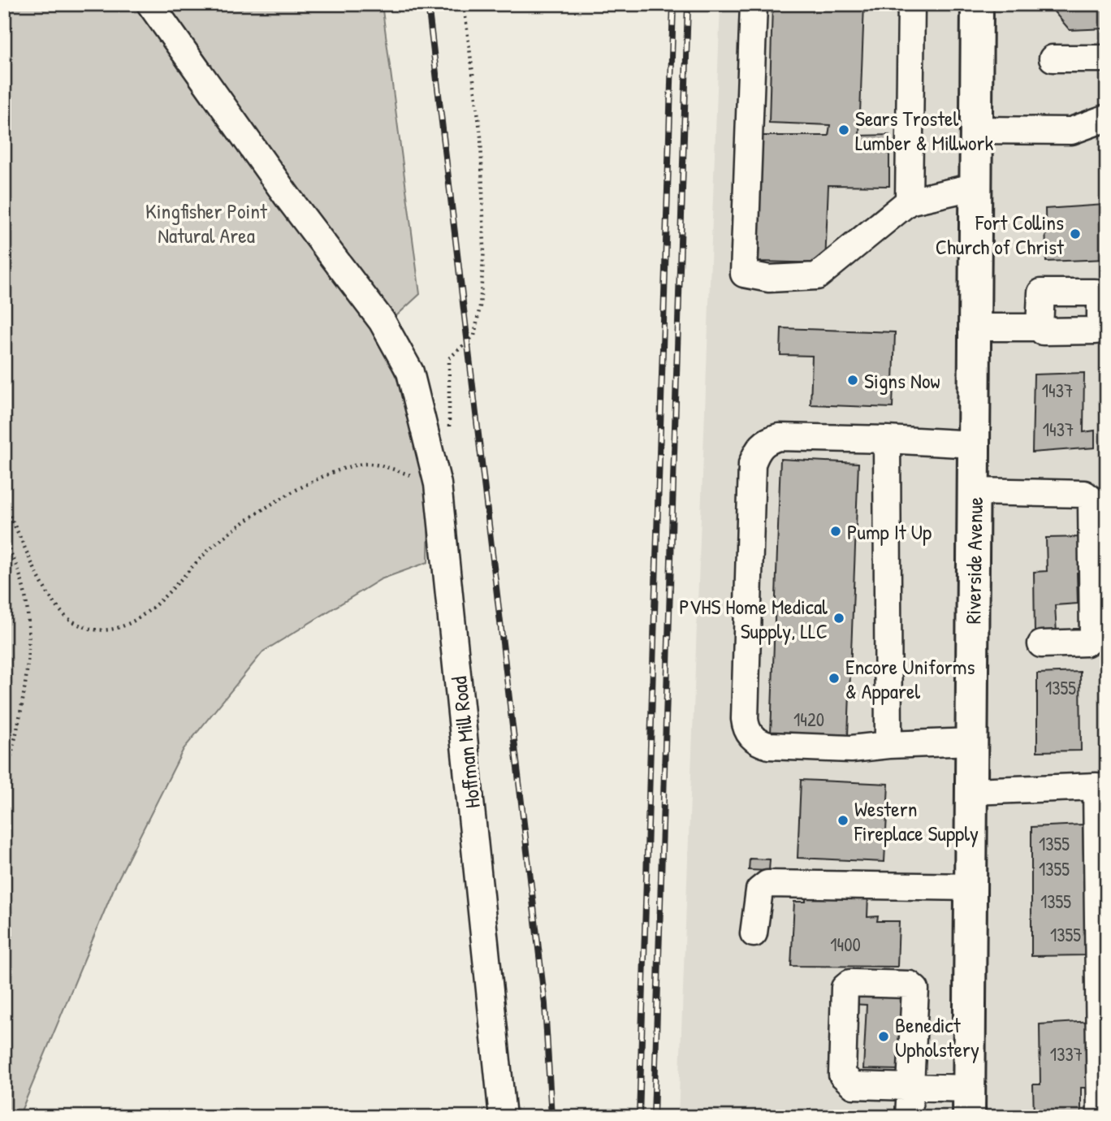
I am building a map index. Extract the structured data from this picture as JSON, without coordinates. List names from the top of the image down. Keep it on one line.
{"streets":{"main road":["Riverside Avenue"],"street":["Hoffman Mill Road"]},"parks":["Kingfisher Point Natural Area"],"places":["Sears Trostel Lumber & Millwork","Fort Collins Church of Christ","Signs Now","Pump It Up","PVHS Home Medical Supply, LLC","Encore Uniforms & Apparel","Western Fireplace Supply","Benedict Upholstery"],"house_numbers":["1437","1437","1355","1420","1355","1355","1355","1355","1400","1337"]}
